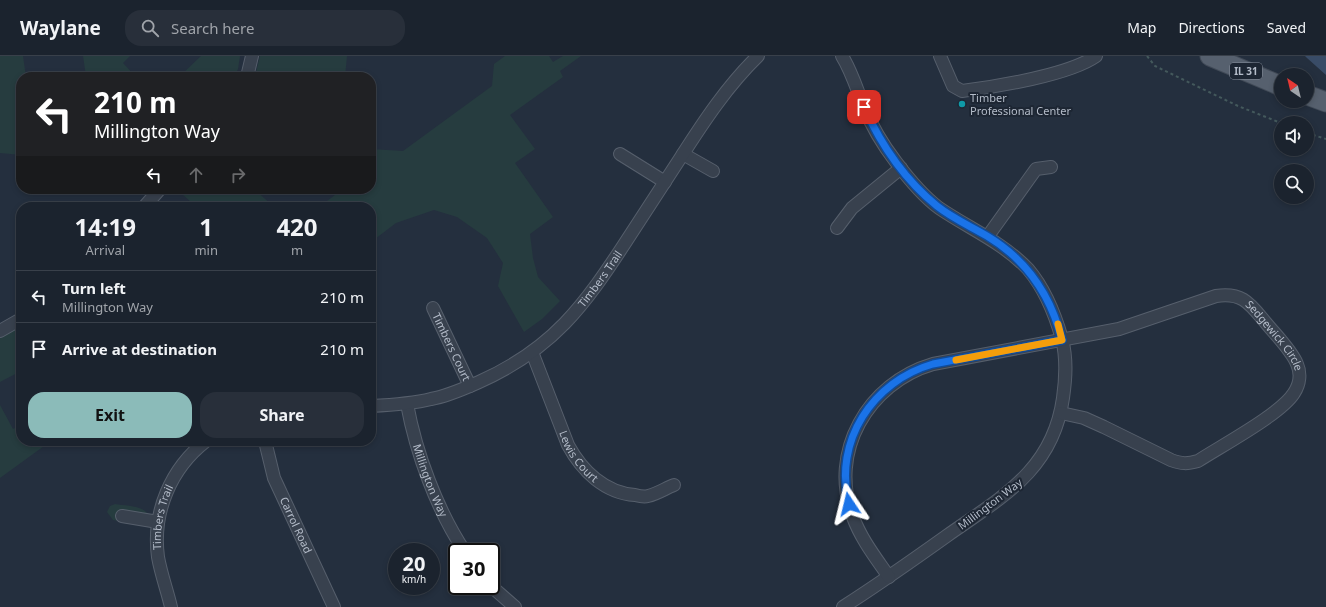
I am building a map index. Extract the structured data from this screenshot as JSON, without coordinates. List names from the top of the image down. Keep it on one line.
{"streets":{"main road":["IL 31"],"street":["Timbers Trail","Sedgewick Circle","Timbers Court","Lewis Court","Millington Way","Carrol Road"]},"crossings":[["Timbers Trail","Timbers Court"],["Timbers Trail","Lewis Court"],["Timbers Trail","Millington Way"],["Sedgewick Circle","Millington Way"]],"places":["Timber Professional Center"],"north":"top left","page":{"header":"Waylane","search":"Search here","nav":["Map","Directions","Saved"],"turn":["210 m","Millington Way"],"eta":["14:19","Arrival","1","min","420","m"],"list":[{"name":"Turn left","note":"Millington Way","value":"210 m"},{"name":"Arrive at destination","value":"210 m"}],"buttons":["Exit","Share"],"speed":"20 km/h","limit":"30"}}
